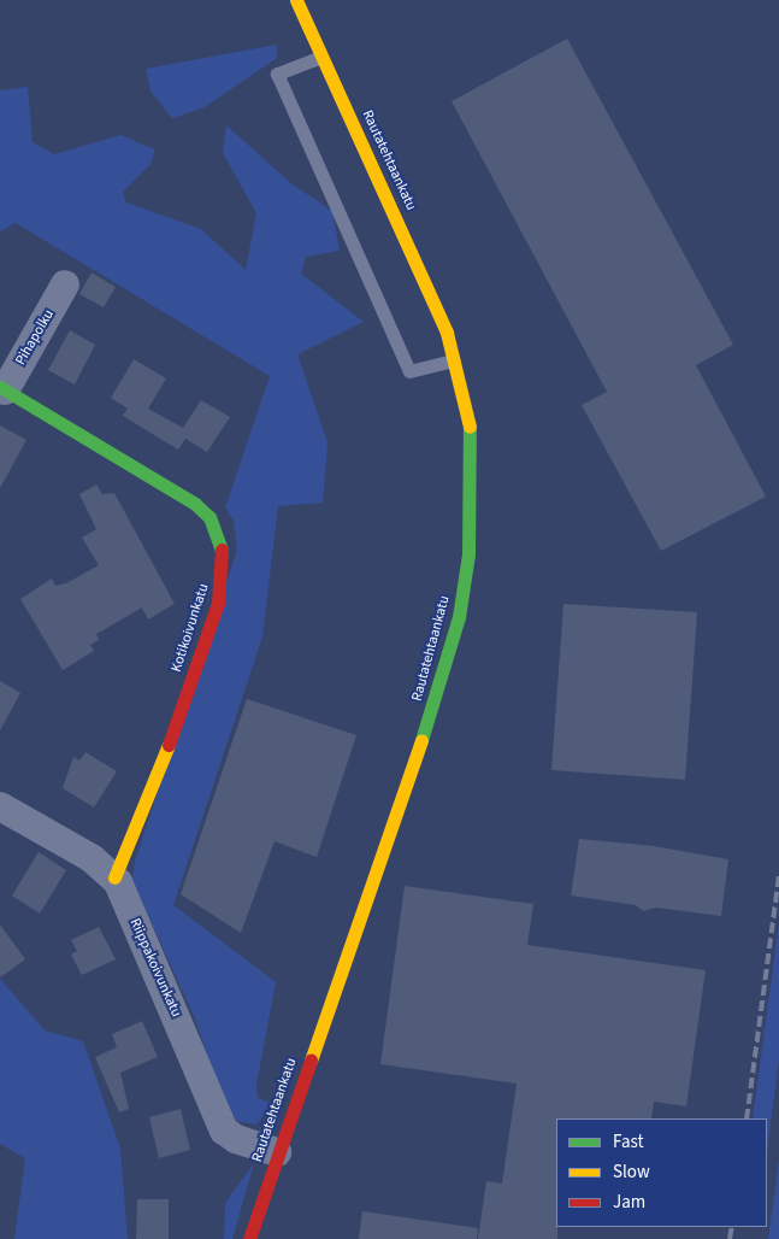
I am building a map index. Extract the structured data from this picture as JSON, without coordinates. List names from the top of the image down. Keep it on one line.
{"streets":{"street":["Rautatehtaankatu","Pihapolku","Kotikoivunkatu","Riippakoivunkatu"]},"crossings":[["Rautatehtaankatu","Riippakoivunkatu"],["Pihapolku","Kotikoivunkatu"],["Kotikoivunkatu","Riippakoivunkatu"]],"legend":["Fast","Slow","Jam"]}
